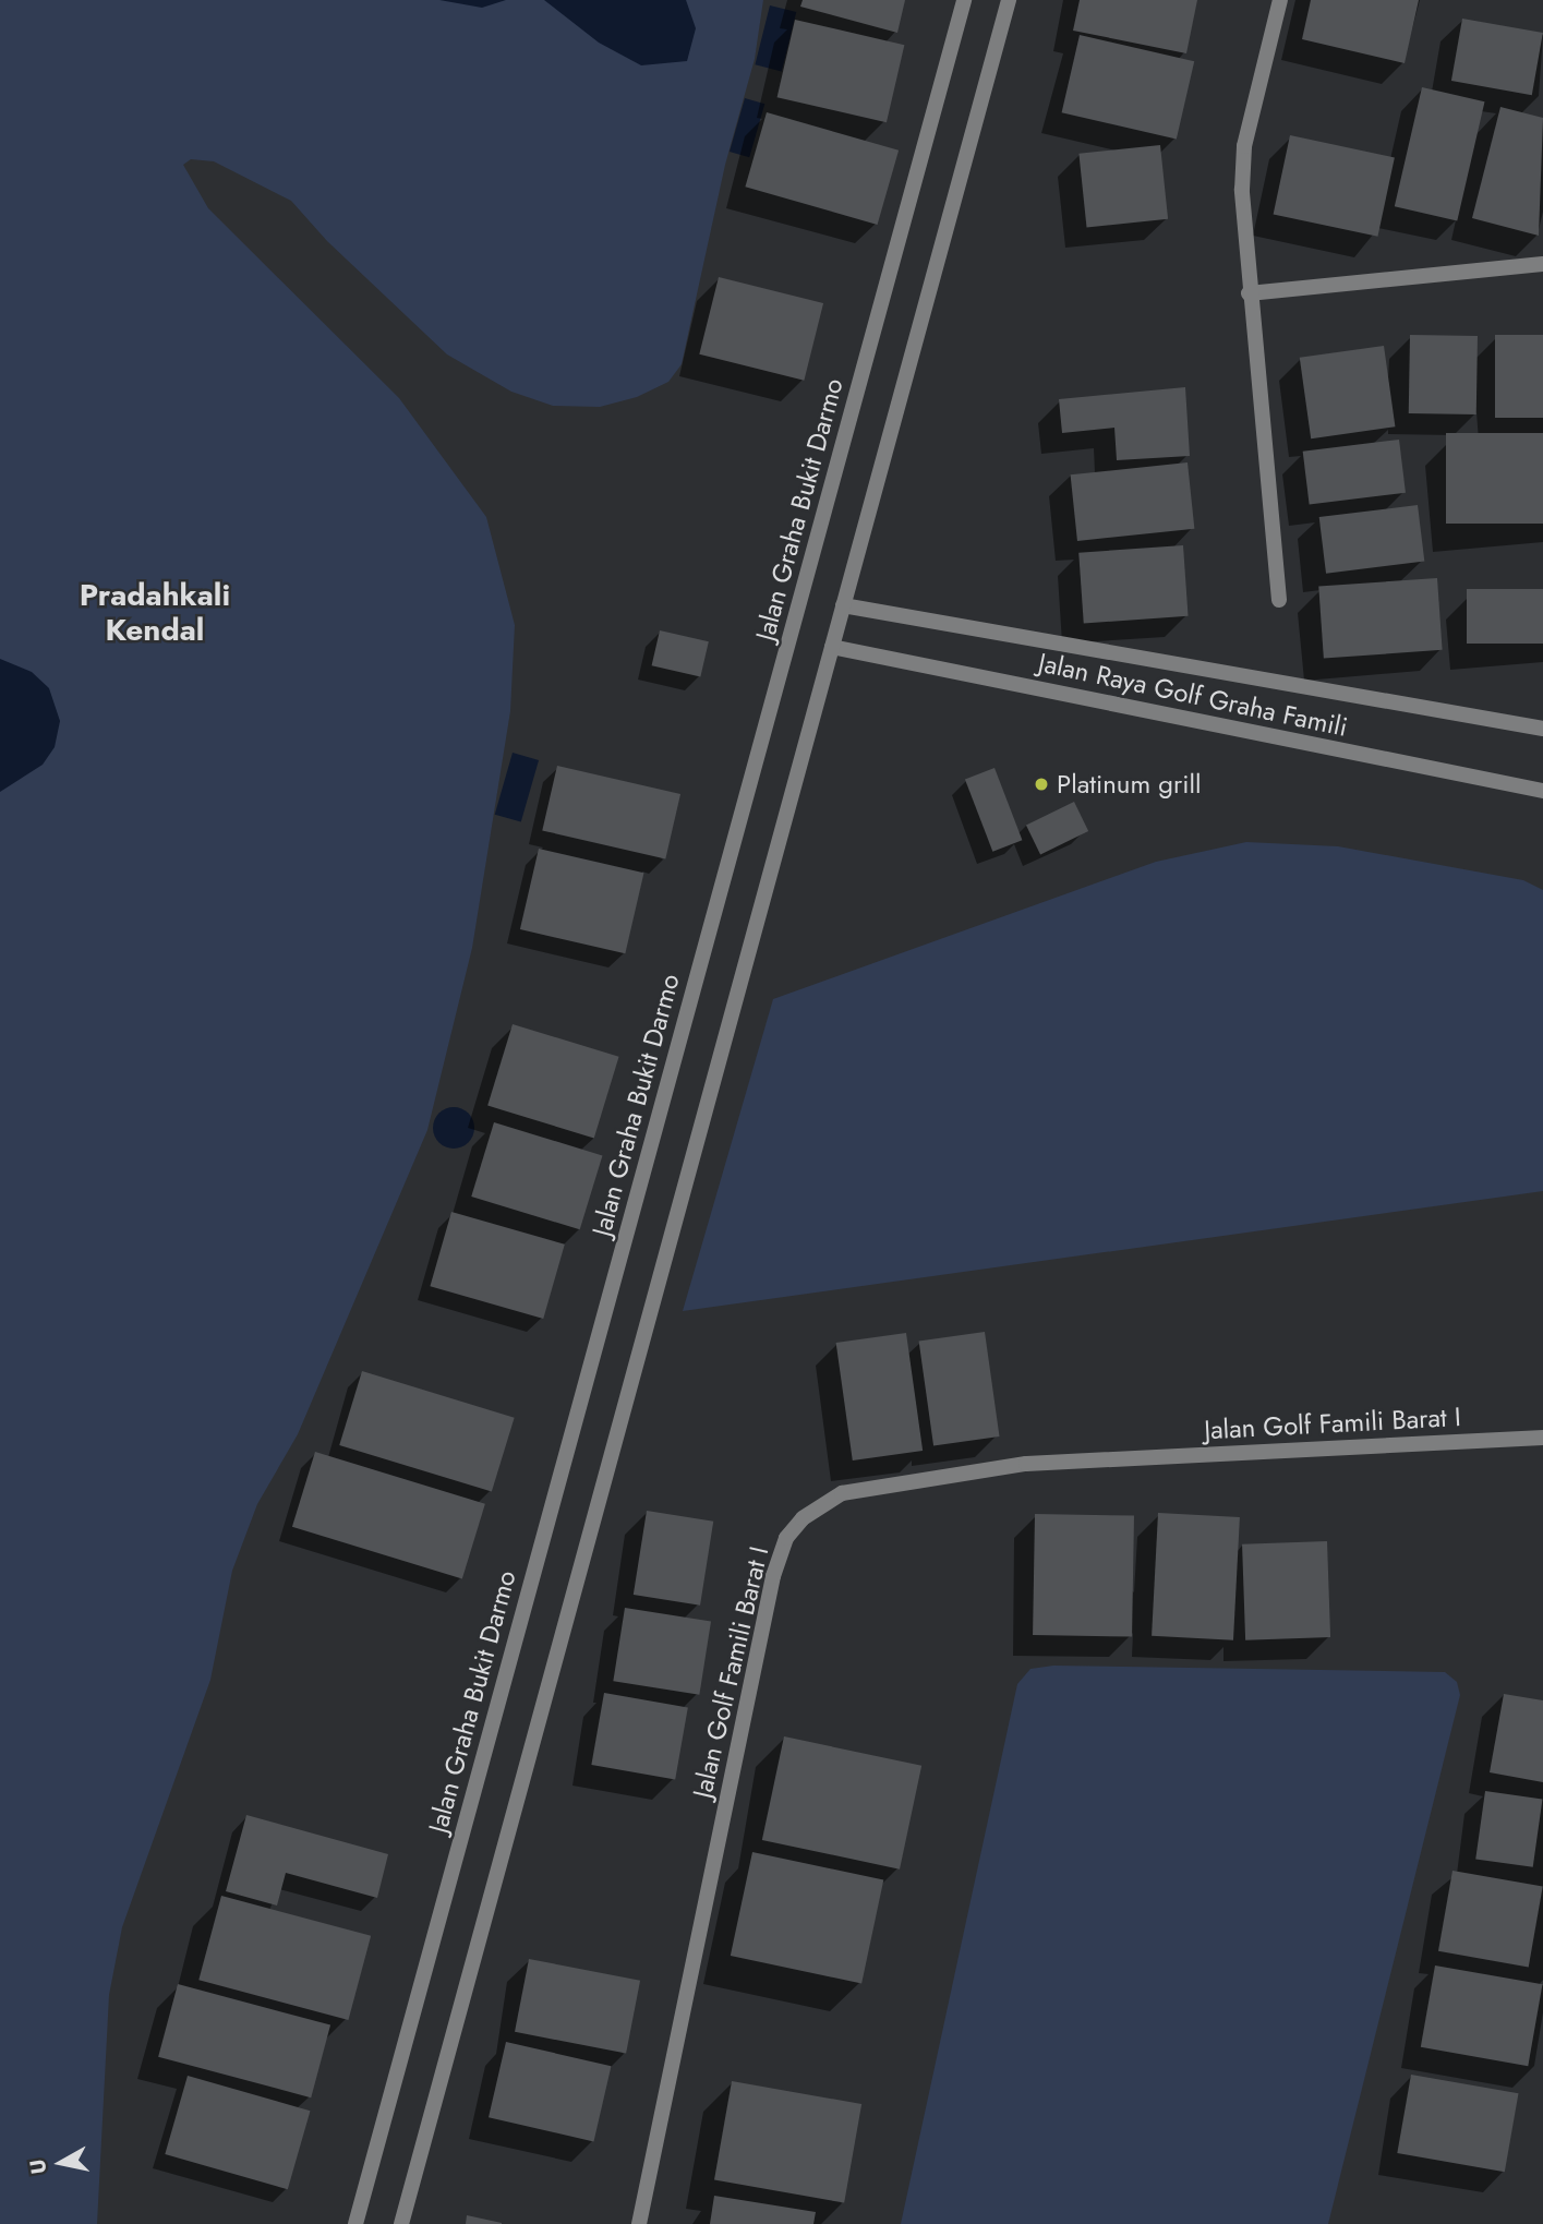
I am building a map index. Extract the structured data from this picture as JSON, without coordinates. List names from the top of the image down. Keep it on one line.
{"streets":{"street":["Jalan Graha Bukit Darmo","Jalan Raya Golf Graha Famili","Jalan Golf Famili Barat I"]},"districts":["Pradahkali Kendal"],"places":["Platinum grill"],"north":"left"}
